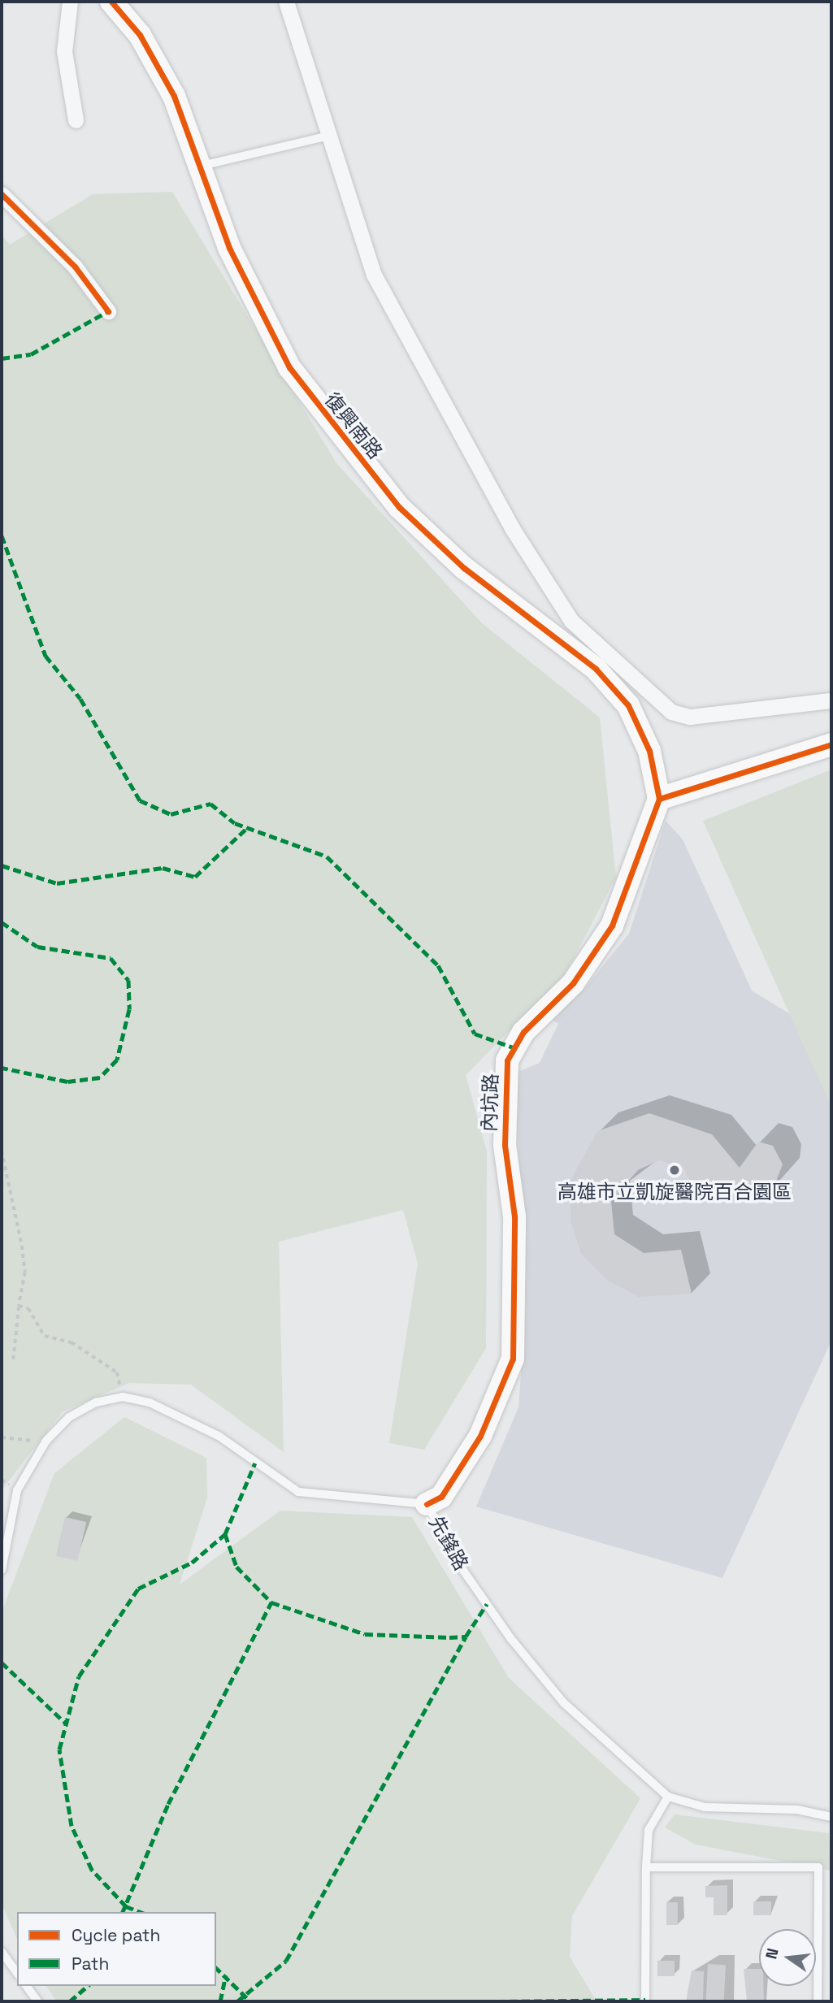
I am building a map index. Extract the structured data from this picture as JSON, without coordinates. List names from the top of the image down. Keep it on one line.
{"streets":{"street":["復興南路","內坑路"],"lane":["先鋒路"]},"crossings":[["復興南路","內坑路"],["內坑路","先鋒路"]],"places":["高雄市立凱旋醫院百合園區"],"legend":["Cycle path","Path"],"north":"left"}
